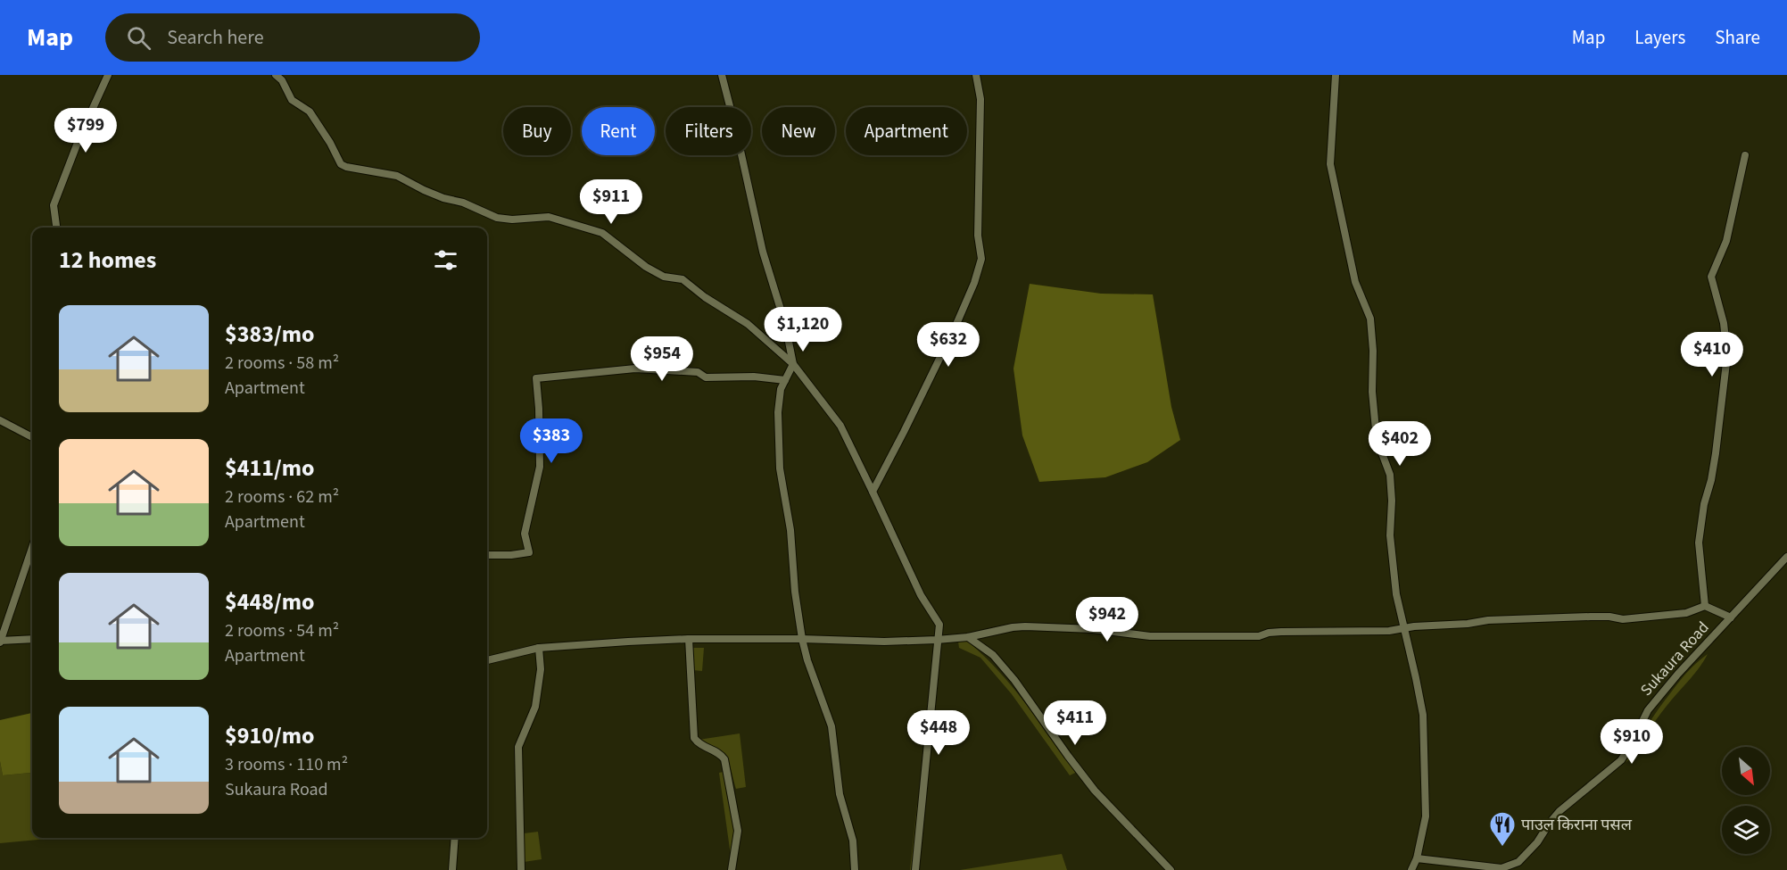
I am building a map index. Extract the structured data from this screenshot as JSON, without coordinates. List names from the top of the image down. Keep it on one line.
{"streets":{"street":["Sukaura Road"]},"places":{"restaurant":["पाउल किराना पसल"]},"north":"bottom right","page":{"header":"Map","search":"Search here","nav":["Map","Layers","Share"],"chip":["Buy","Rent","Filters","New","Apartment"],"price":["$799","$911","$1,120","$632","$410","$954","$383","$402","$942","$411","$448","$910"],"heading":"12 homes","list":[{"name":"$383/mo","note":"2 rooms · 58 m² · Apartment"},{"name":"$411/mo","note":"2 rooms · 62 m² · Apartment"},{"name":"$448/mo","note":"2 rooms · 54 m² · Apartment"},{"name":"$910/mo","note":"3 rooms · 110 m² · Sukaura Road"}]}}
